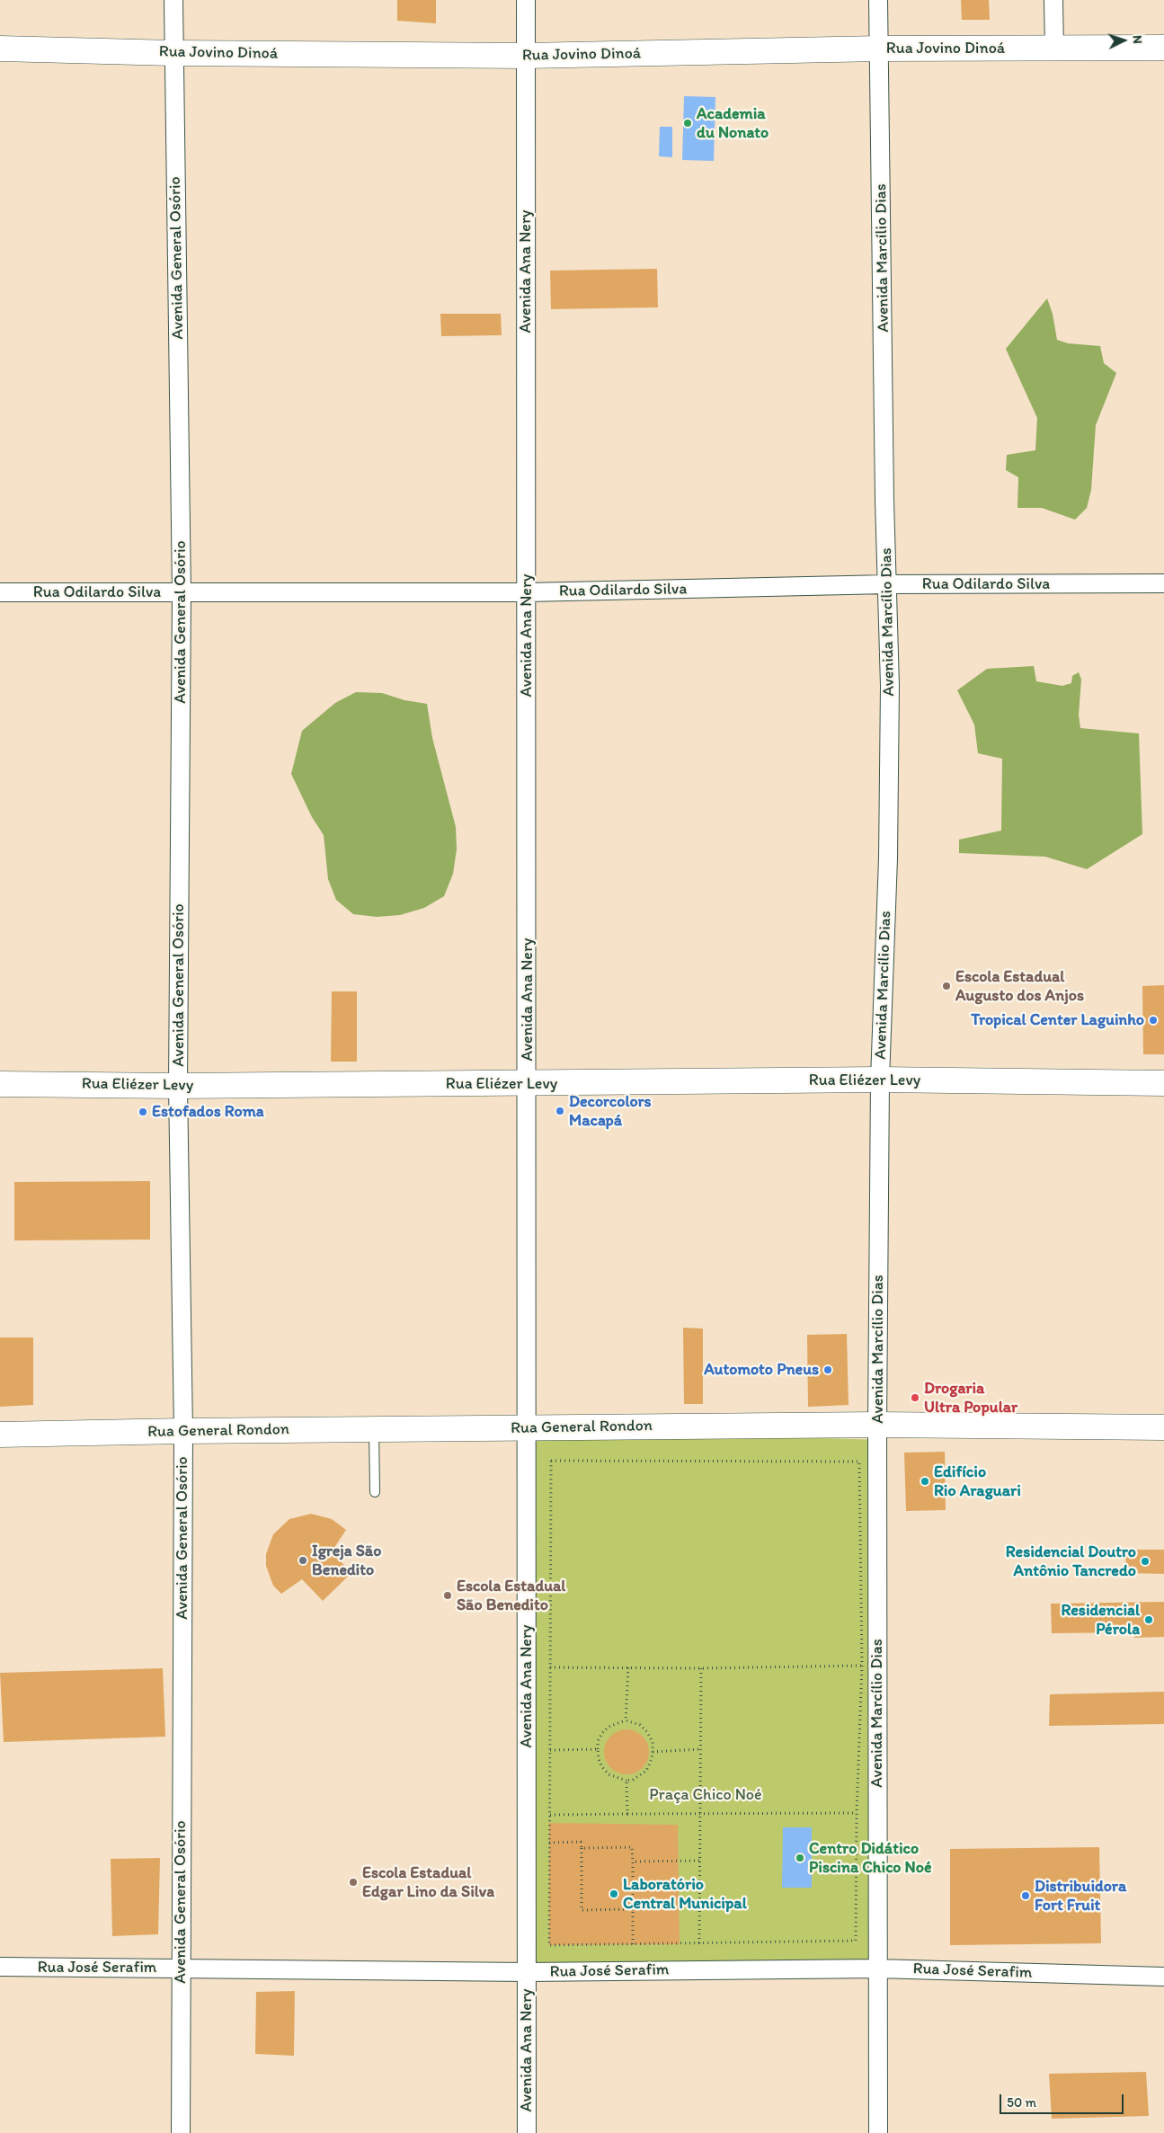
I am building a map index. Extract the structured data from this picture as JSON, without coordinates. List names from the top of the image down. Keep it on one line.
{"streets":{"main road":["Rua Jovino Dinoá","Rua Eliézer Levy","Rua General Rondon"],"street":["Avenida General Osório","Avenida Marcílio Dias","Avenida Ana Nery","Rua Odilardo Silva","Rua José Serafim"]},"crossings":[["Rua Jovino Dinoá","Avenida General Osório"],["Rua Jovino Dinoá","Avenida Marcílio Dias"],["Rua Jovino Dinoá","Avenida Ana Nery"],["Avenida General Osório","Rua Odilardo Silva"],["Avenida General Osório","Rua Eliézer Levy"],["Avenida General Osório","Rua General Rondon"],["Avenida General Osório","Rua José Serafim"],["Avenida Marcílio Dias","Rua Odilardo Silva"],["Avenida Marcílio Dias","Rua Eliézer Levy"],["Avenida Marcílio Dias","Rua General Rondon"],["Avenida Marcílio Dias","Rua José Serafim"],["Avenida Ana Nery","Rua Odilardo Silva"],["Avenida Ana Nery","Rua Eliézer Levy"],["Avenida Ana Nery","Rua General Rondon"],["Avenida Ana Nery","Rua José Serafim"]],"parks":["Praça Chico Noé"],"places":["Academia du Nonato","Escola Estadual Augusto dos Anjos","Tropical Center Laguinho","Decorcolors Macapá","Estofados Roma","Automoto Pneus","Drogaria Ultra Popular","Edifício Rio Araguari","Igreja São Benedito","Residencial Doutro Antônio Tancredo","Escola Estadual São Benedito","Residencial Pérola","Centro Didático Piscina Chico Noé","Escola Estadual Edgar Lino da Silva","Laboratório Central Municipal","Distribuidora Fort Fruit"],"scale_bar":"50 m","north":"right"}
